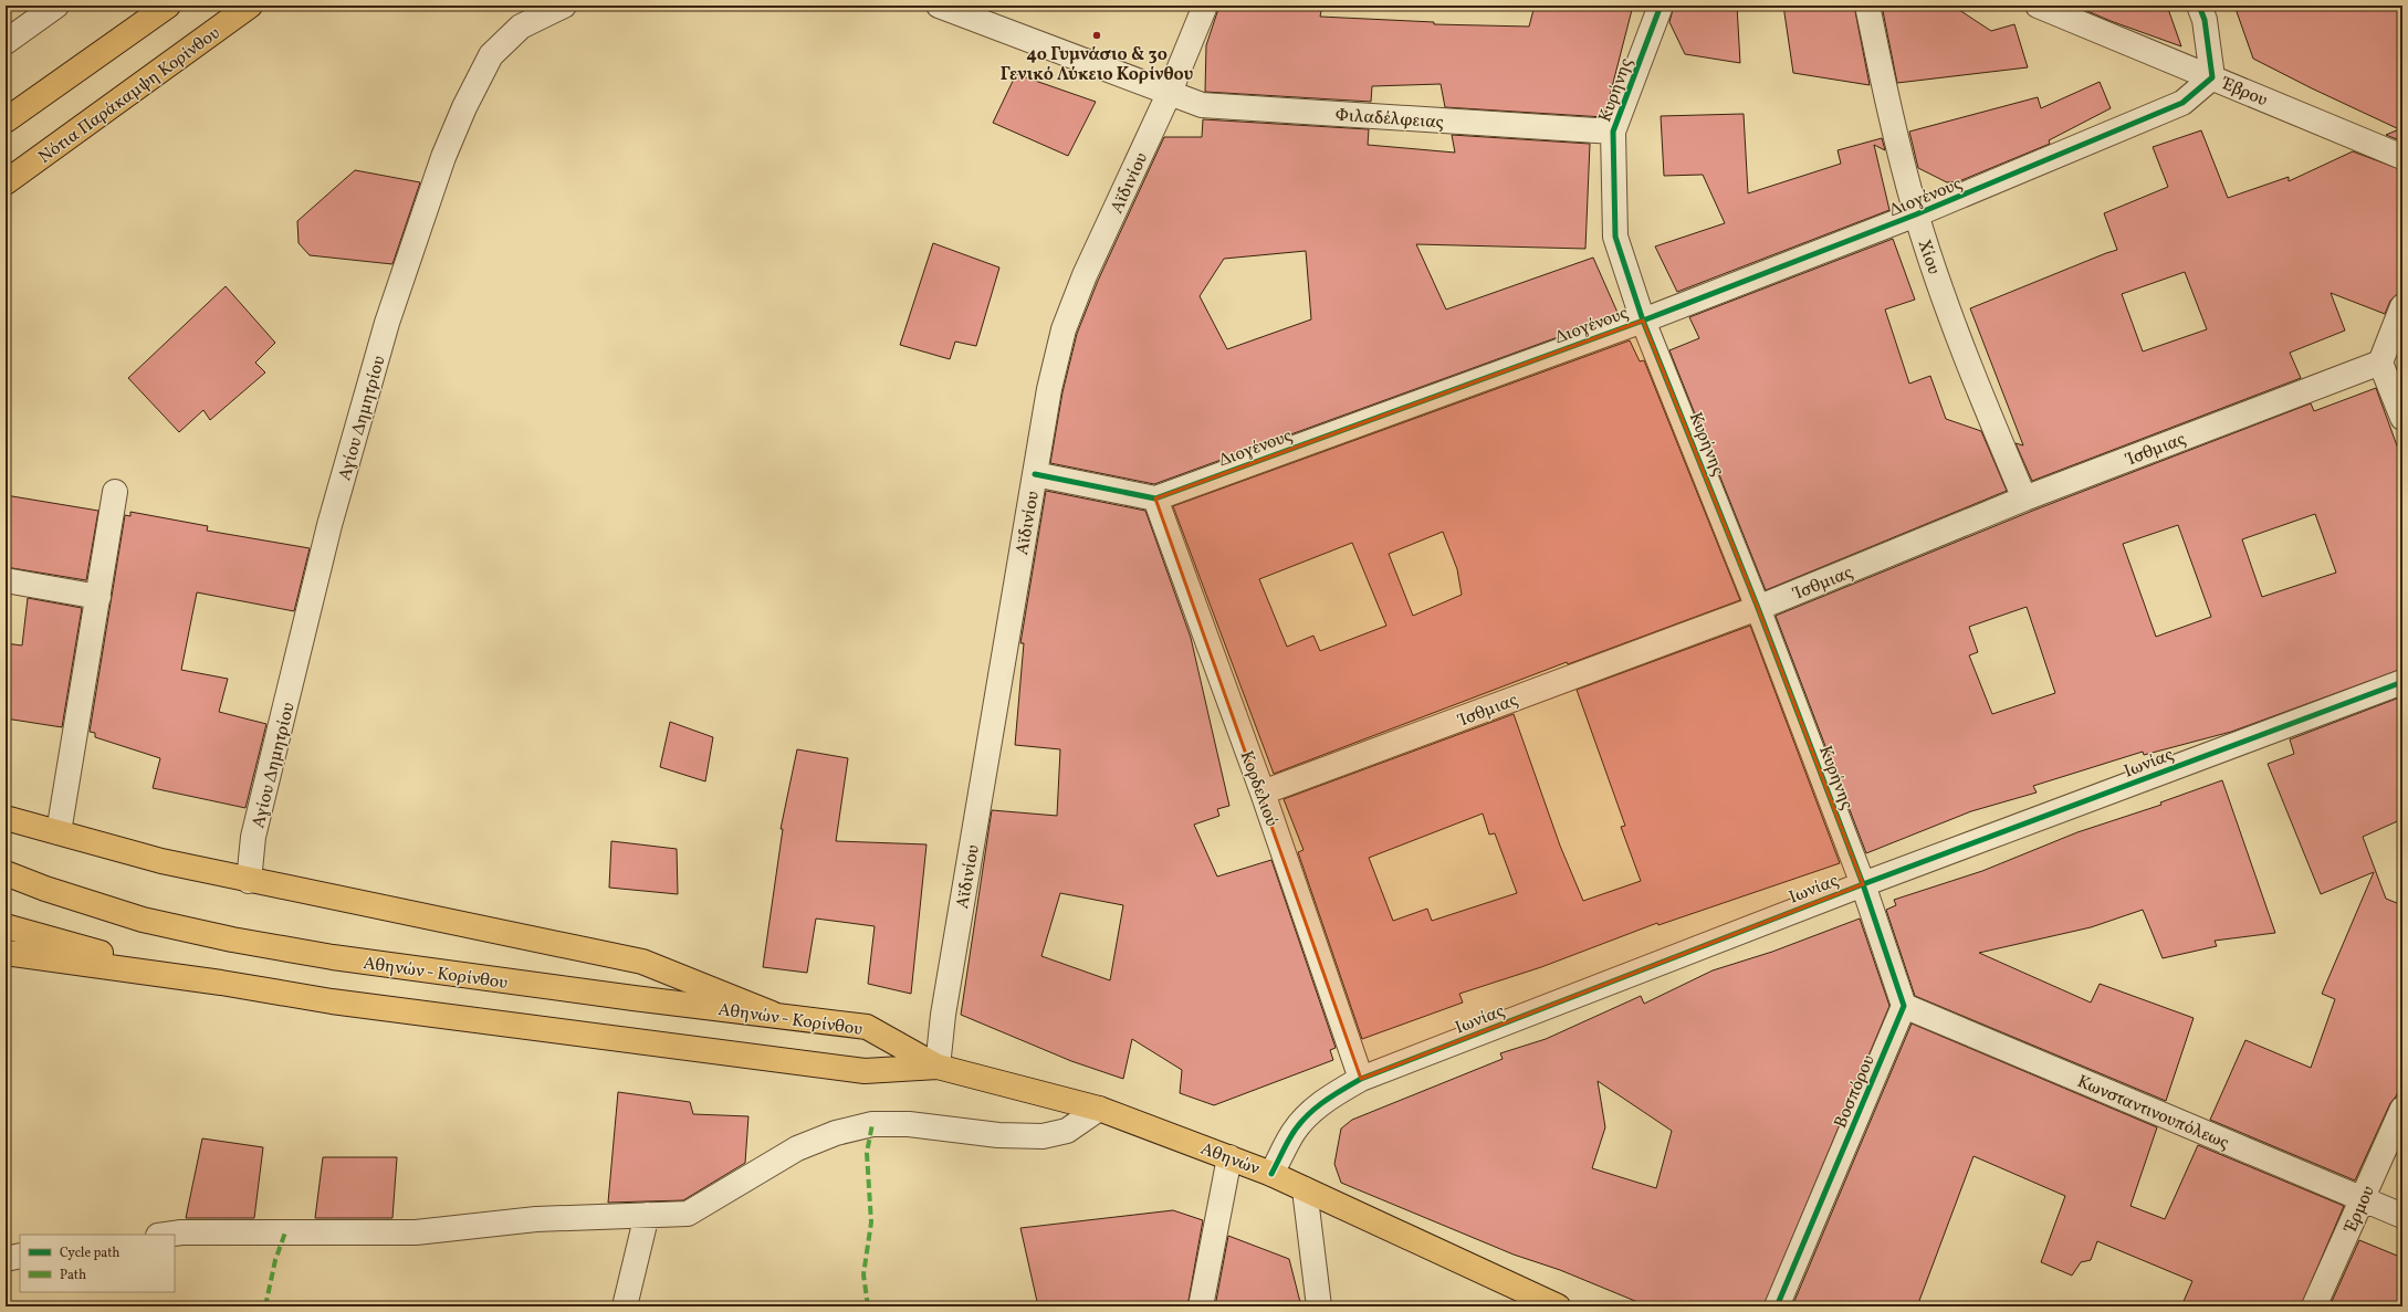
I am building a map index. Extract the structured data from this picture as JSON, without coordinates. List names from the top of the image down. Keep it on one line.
{"streets":{"main road":["Νότια Παράκαμψη Κορίνθου","Αθηνών - Κορίνθου","Αθηνών"],"street":["Κυρήνης","Έβρου","Φιλαδέλφειας","Αϊδινίου","Διογένους","Χίου","Αγίου Δημητρίου","Ίσθμιας","Ιωνίας","Κορδελιού","Βοσπόρου","Κωνσταντινουπόλεως","Έρμου"]},"crossings":[["Κυρήνης","Φιλαδέλφειας"],["Κυρήνης","Διογένους"],["Κυρήνης","Ίσθμιας"],["Κυρήνης","Ιωνίας"],["Έβρου","Διογένους"],["Φιλαδέλφειας","Αϊδινίου"],["Αϊδινίου","Αθηνών - Κορίνθου"],["Αϊδινίου","Αθηνών"],["Διογένους","Χίου"],["Διογένους","Κορδελιού"],["Χίου","Ίσθμιας"],["Ίσθμιας","Κορδελιού"],["Ιωνίας","Κορδελιού"],["Ιωνίας","Αθηνών"],["Αθηνών - Κορίνθου","Αθηνών"],["Βοσπόρου","Κωνσταντινουπόλεως"],["Κωνσταντινουπόλεως","Έρμου"]],"places":["4ο Γυμνάσιο & 3ο Γενικό Λύκειο Κορίνθου"],"legend":["Cycle path","Path"]}
